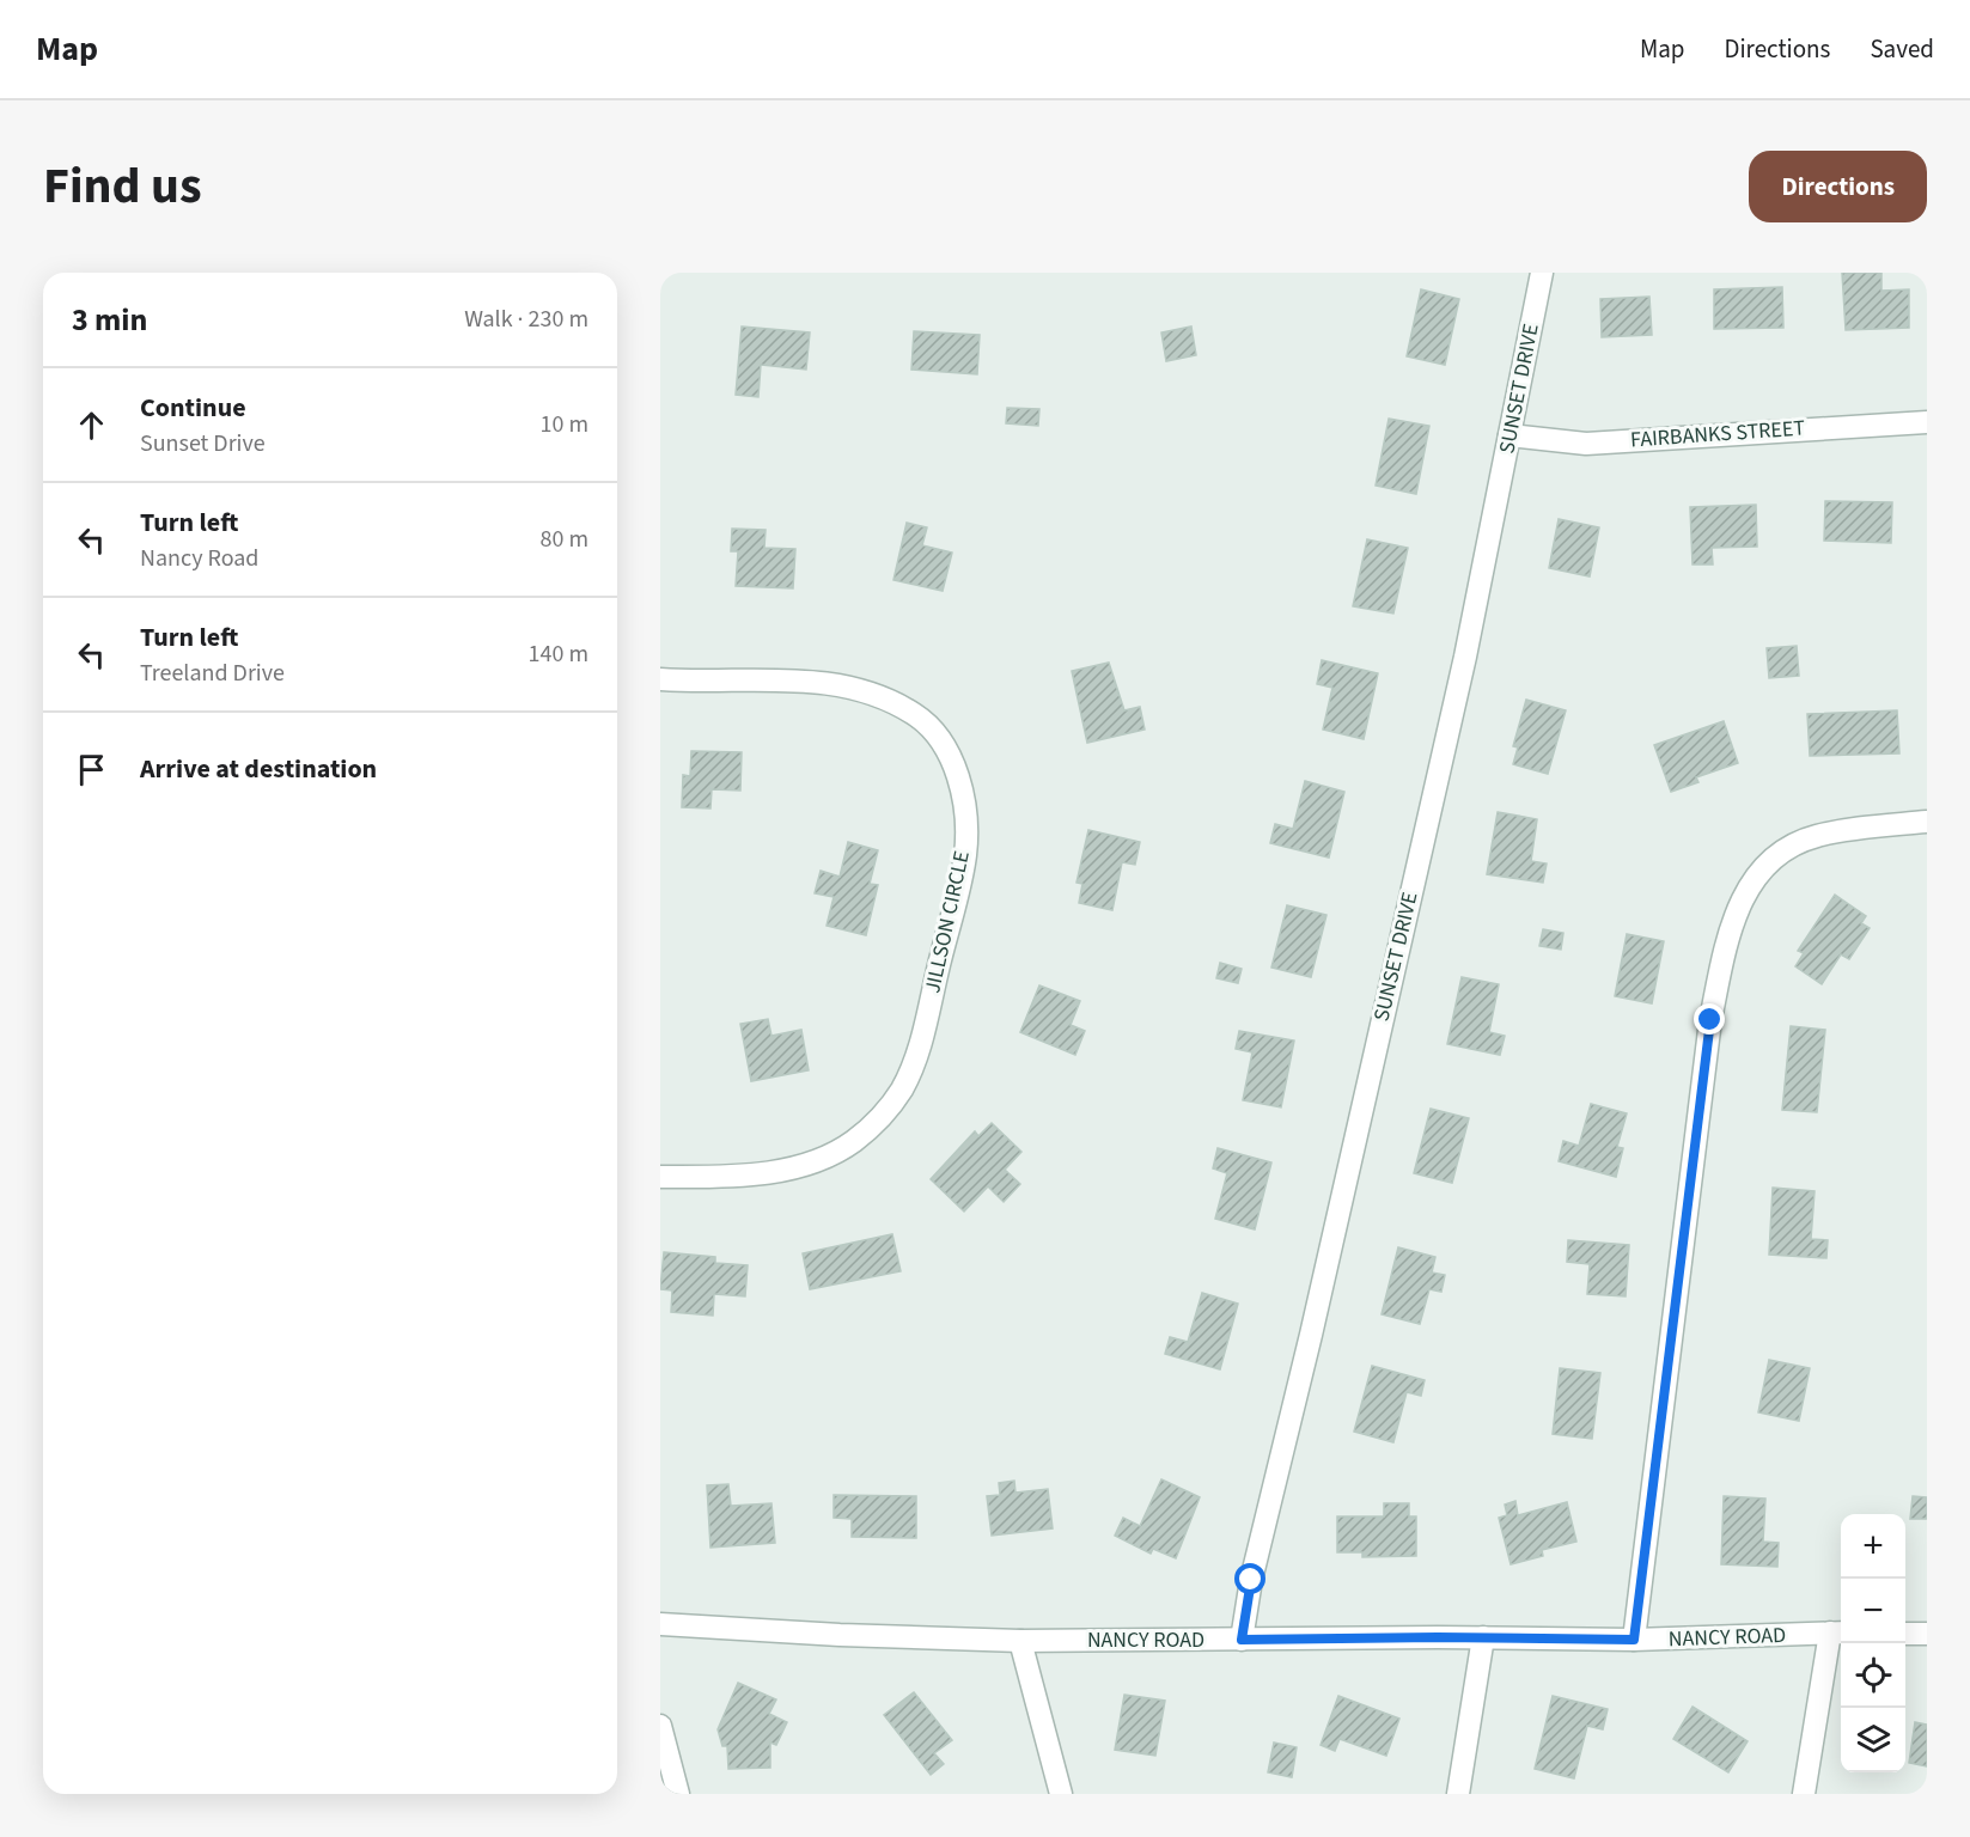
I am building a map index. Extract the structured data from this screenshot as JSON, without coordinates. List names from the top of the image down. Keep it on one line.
{"streets":{"street":["SUNSET DRIVE","FAIRBANKS STREET","JILLSON CIRCLE","NANCY ROAD"]},"crossings":[["SUNSET DRIVE","FAIRBANKS STREET"],["SUNSET DRIVE","NANCY ROAD"]],"page":{"header":"Map","nav":["Map","Directions","Saved"],"title":"Find us","buttons":"Directions","heading":["3 min","Walk · 230 m"],"list":[["Continue","Sunset Drive","10 m"],["Turn left","Nancy Road","80 m"],["Turn left","Treeland Drive","140 m"],"Arrive at destination"],"map_buttons":["+","−"]}}
